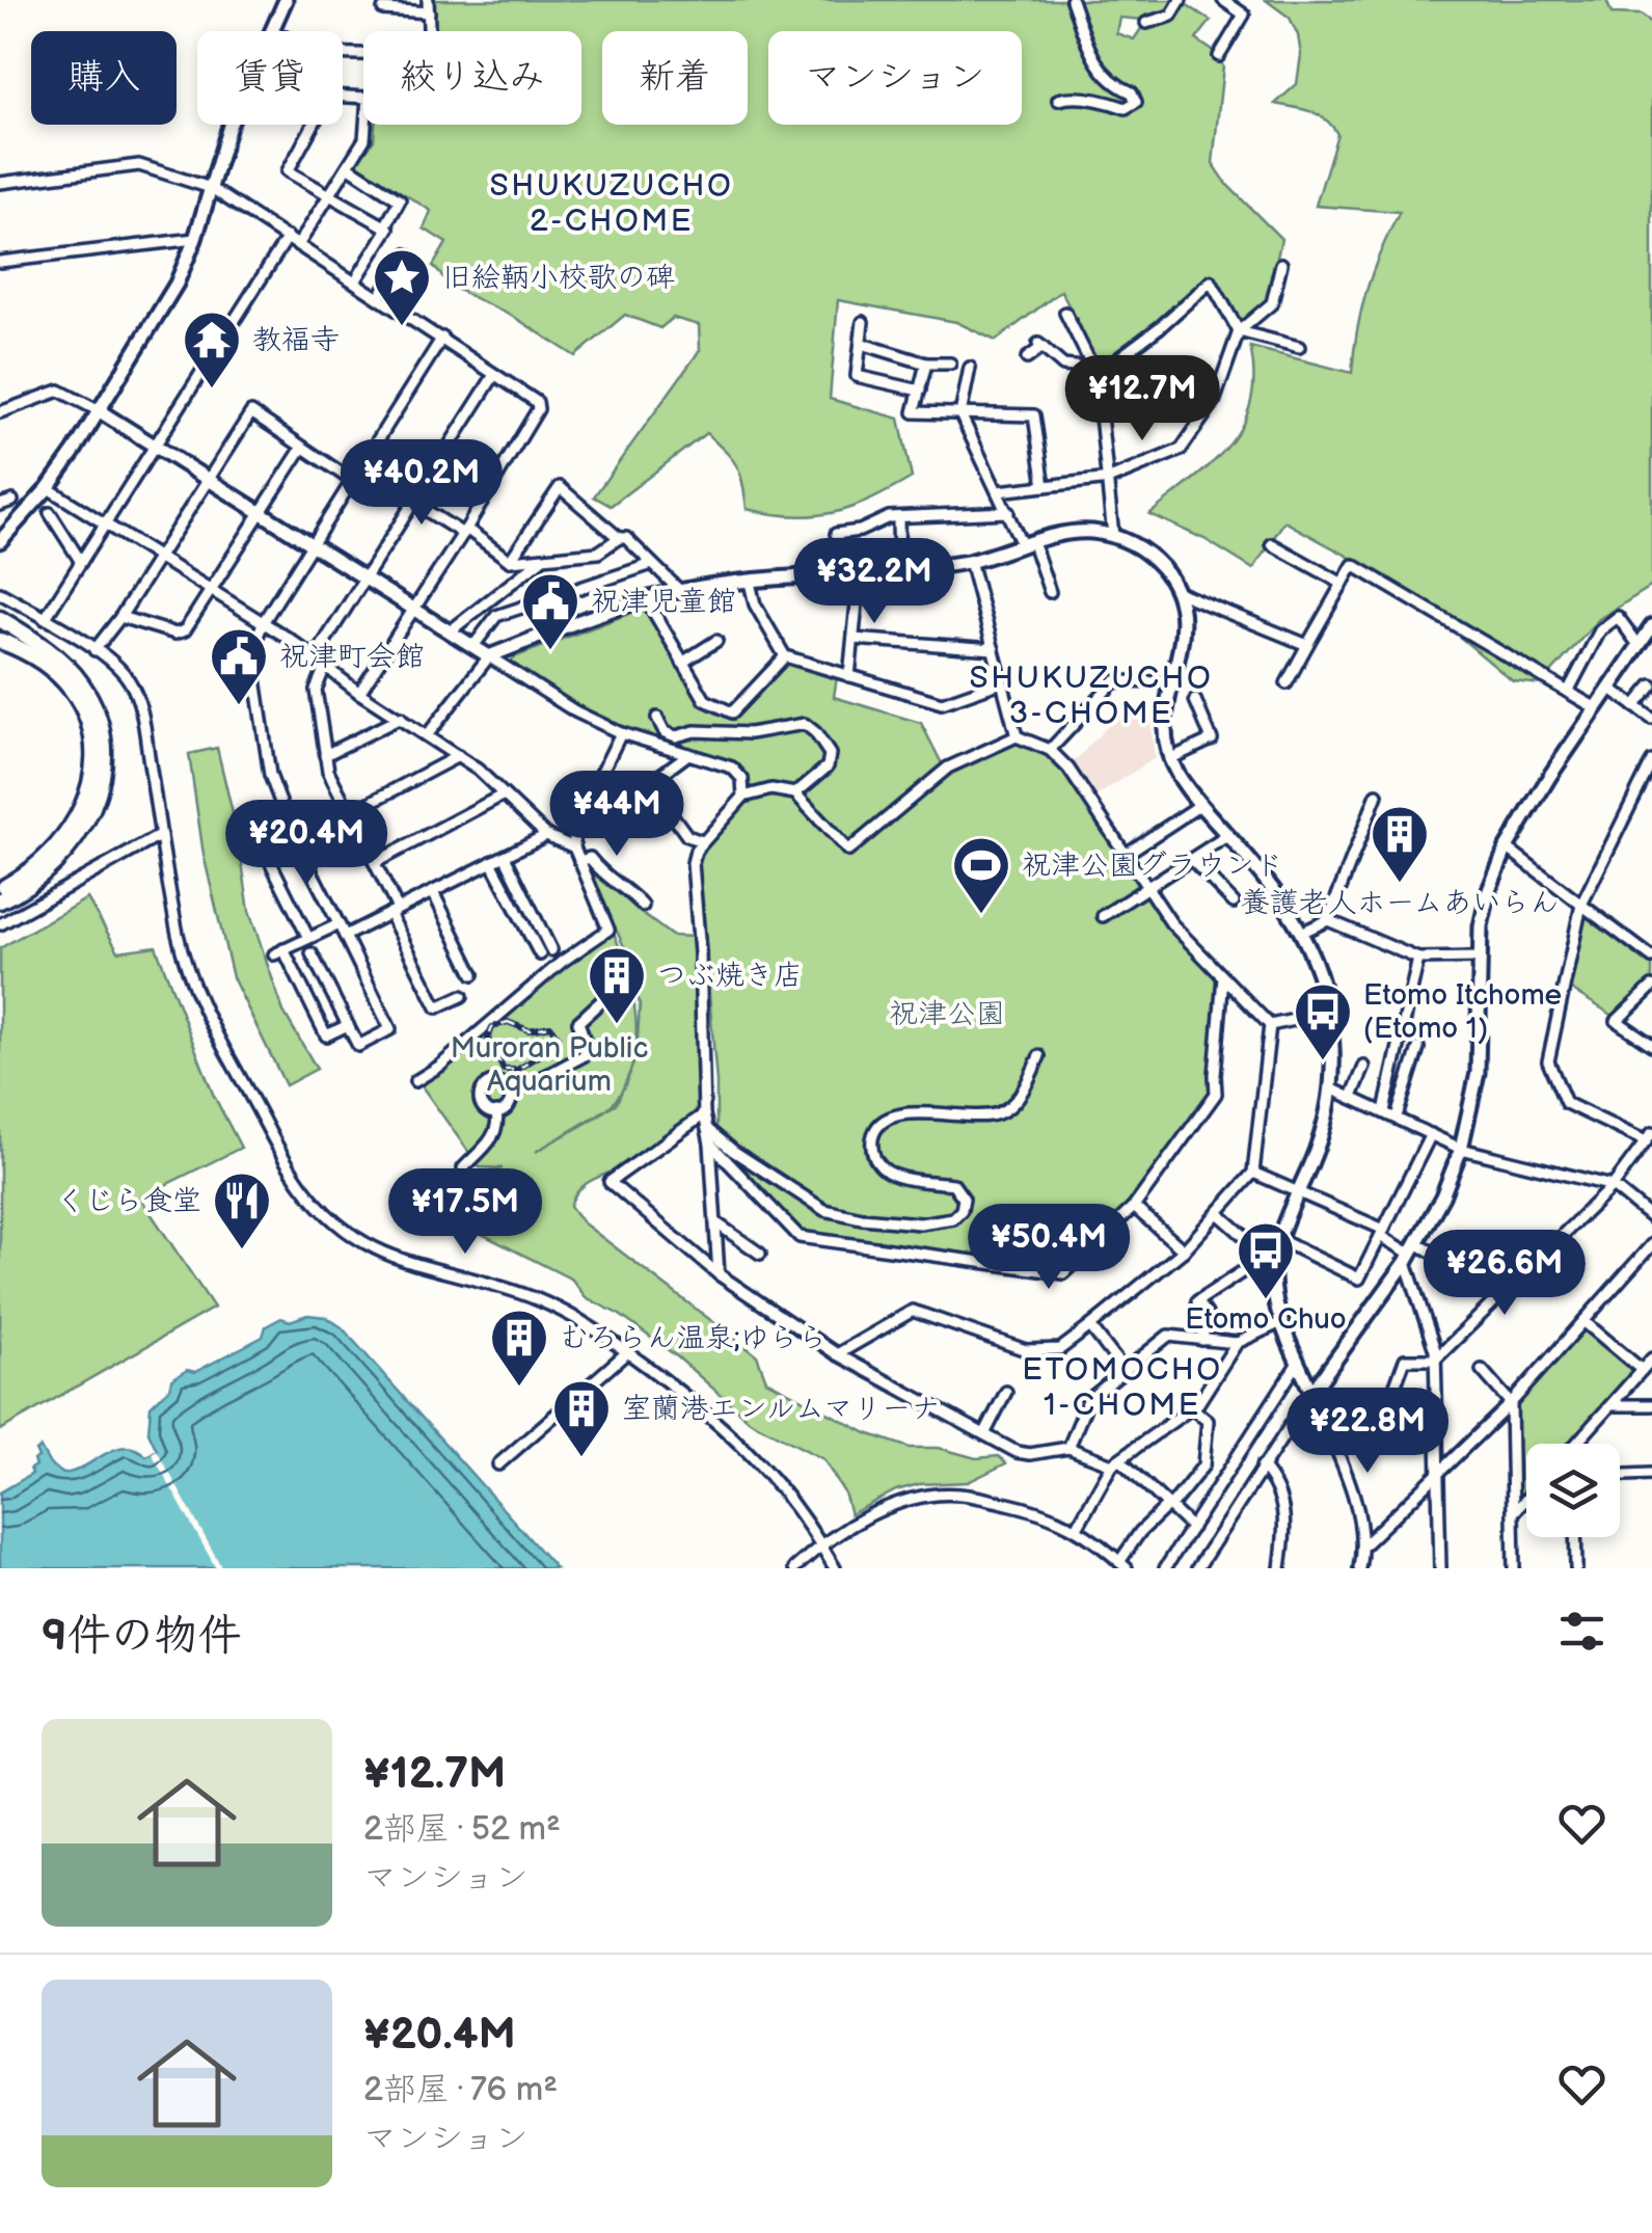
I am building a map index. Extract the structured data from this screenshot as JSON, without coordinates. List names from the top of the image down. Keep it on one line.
{"districts":["SHUKUZUCHO 2-CHOME","SHUKUZUCHO 3-CHOME","ETOMOCHO 1-CHOME"],"parks":["祝津公園","Muroran Public Aquarium"],"places":{"place":["旧絵鞆小校歌の碑"],"temple":["教福寺"],"public building":["祝津児童館","祝津町会館"],"building":["養護老人ホームあいらん","つぶ焼き店","むろらん温泉;ゆらら","室蘭港エンルムマリーナ"],"sports":["祝津公園グラウンド"],"bus stop":["Etomo Itchome (Etomo 1)","Etomo Chuo"],"restaurant":["くじら食堂"]},"page":{"chip":["購入","賃貸","絞り込み","新着","マンション"],"price":["¥12.7M","¥40.2M","¥32.2M","¥44M","¥20.4M","¥17.5M","¥50.4M","¥26.6M","¥22.8M"],"heading":"9件の物件","list":[{"name":"¥12.7M","note":"2部屋 · 52 m² · マンション"},{"name":"¥20.4M","note":"2部屋 · 76 m² · マンション"}]}}
